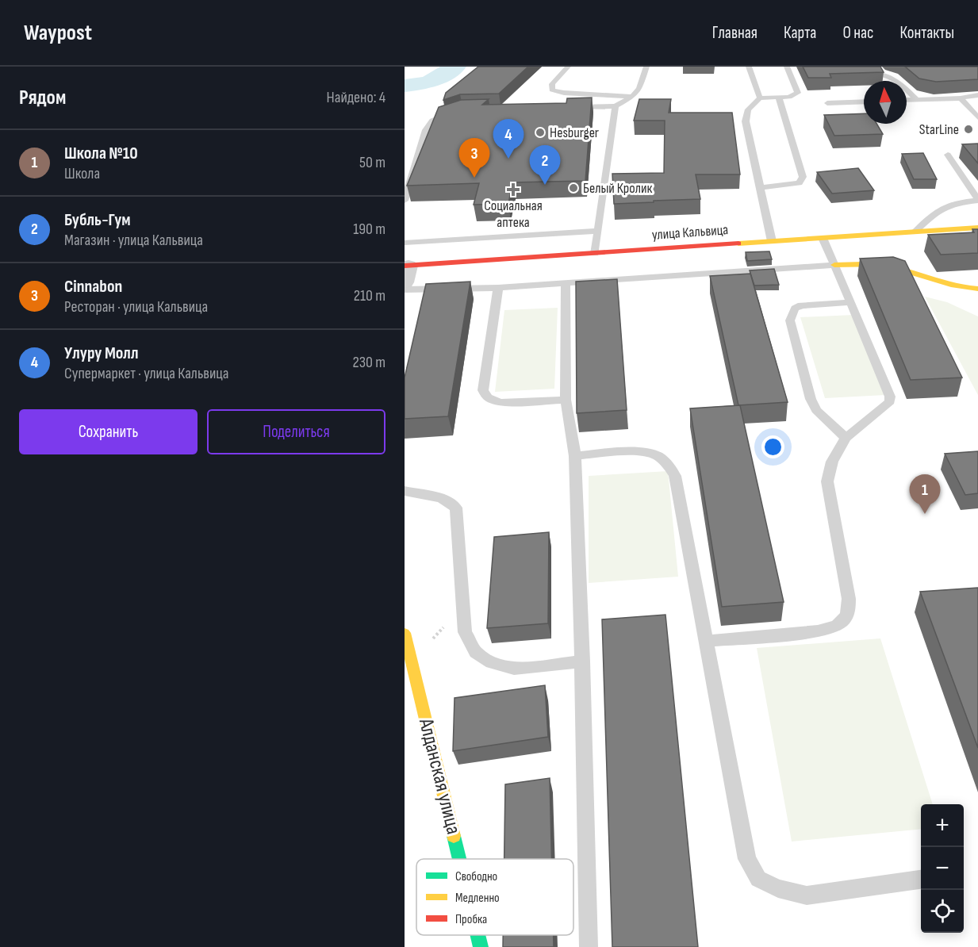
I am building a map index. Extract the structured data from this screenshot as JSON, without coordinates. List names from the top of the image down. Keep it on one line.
{"streets":{"street":["улица Кальвица","Алданская улица"]},"places":{"other":["StarLine","Hesburger","Белый Кролик"],"health":["Социальная аптека"]},"legend":["Свободно","Медленно","Пробка"],"north":"top","page":{"header":"Waypost","nav":["Главная","Карта","О нас","Контакты"],"heading":["Рядом","Найдено: 4"],"pins":["4","3","2","1"],"list":[{"mark":"1","name":"Школа №10","note":"Школа","value":"50 m"},{"mark":"2","name":"Бубль-Гум","note":"Магазин · улица Кальвица","value":"190 m"},{"mark":"3","name":"Cinnabon","note":"Ресторан · улица Кальвица","value":"210 m"},{"mark":"4","name":"Улуру Молл","note":"Супермаркет · улица Кальвица","value":"230 m"}],"buttons":["Сохранить","Поделиться"],"map_buttons":["+","−"]}}
